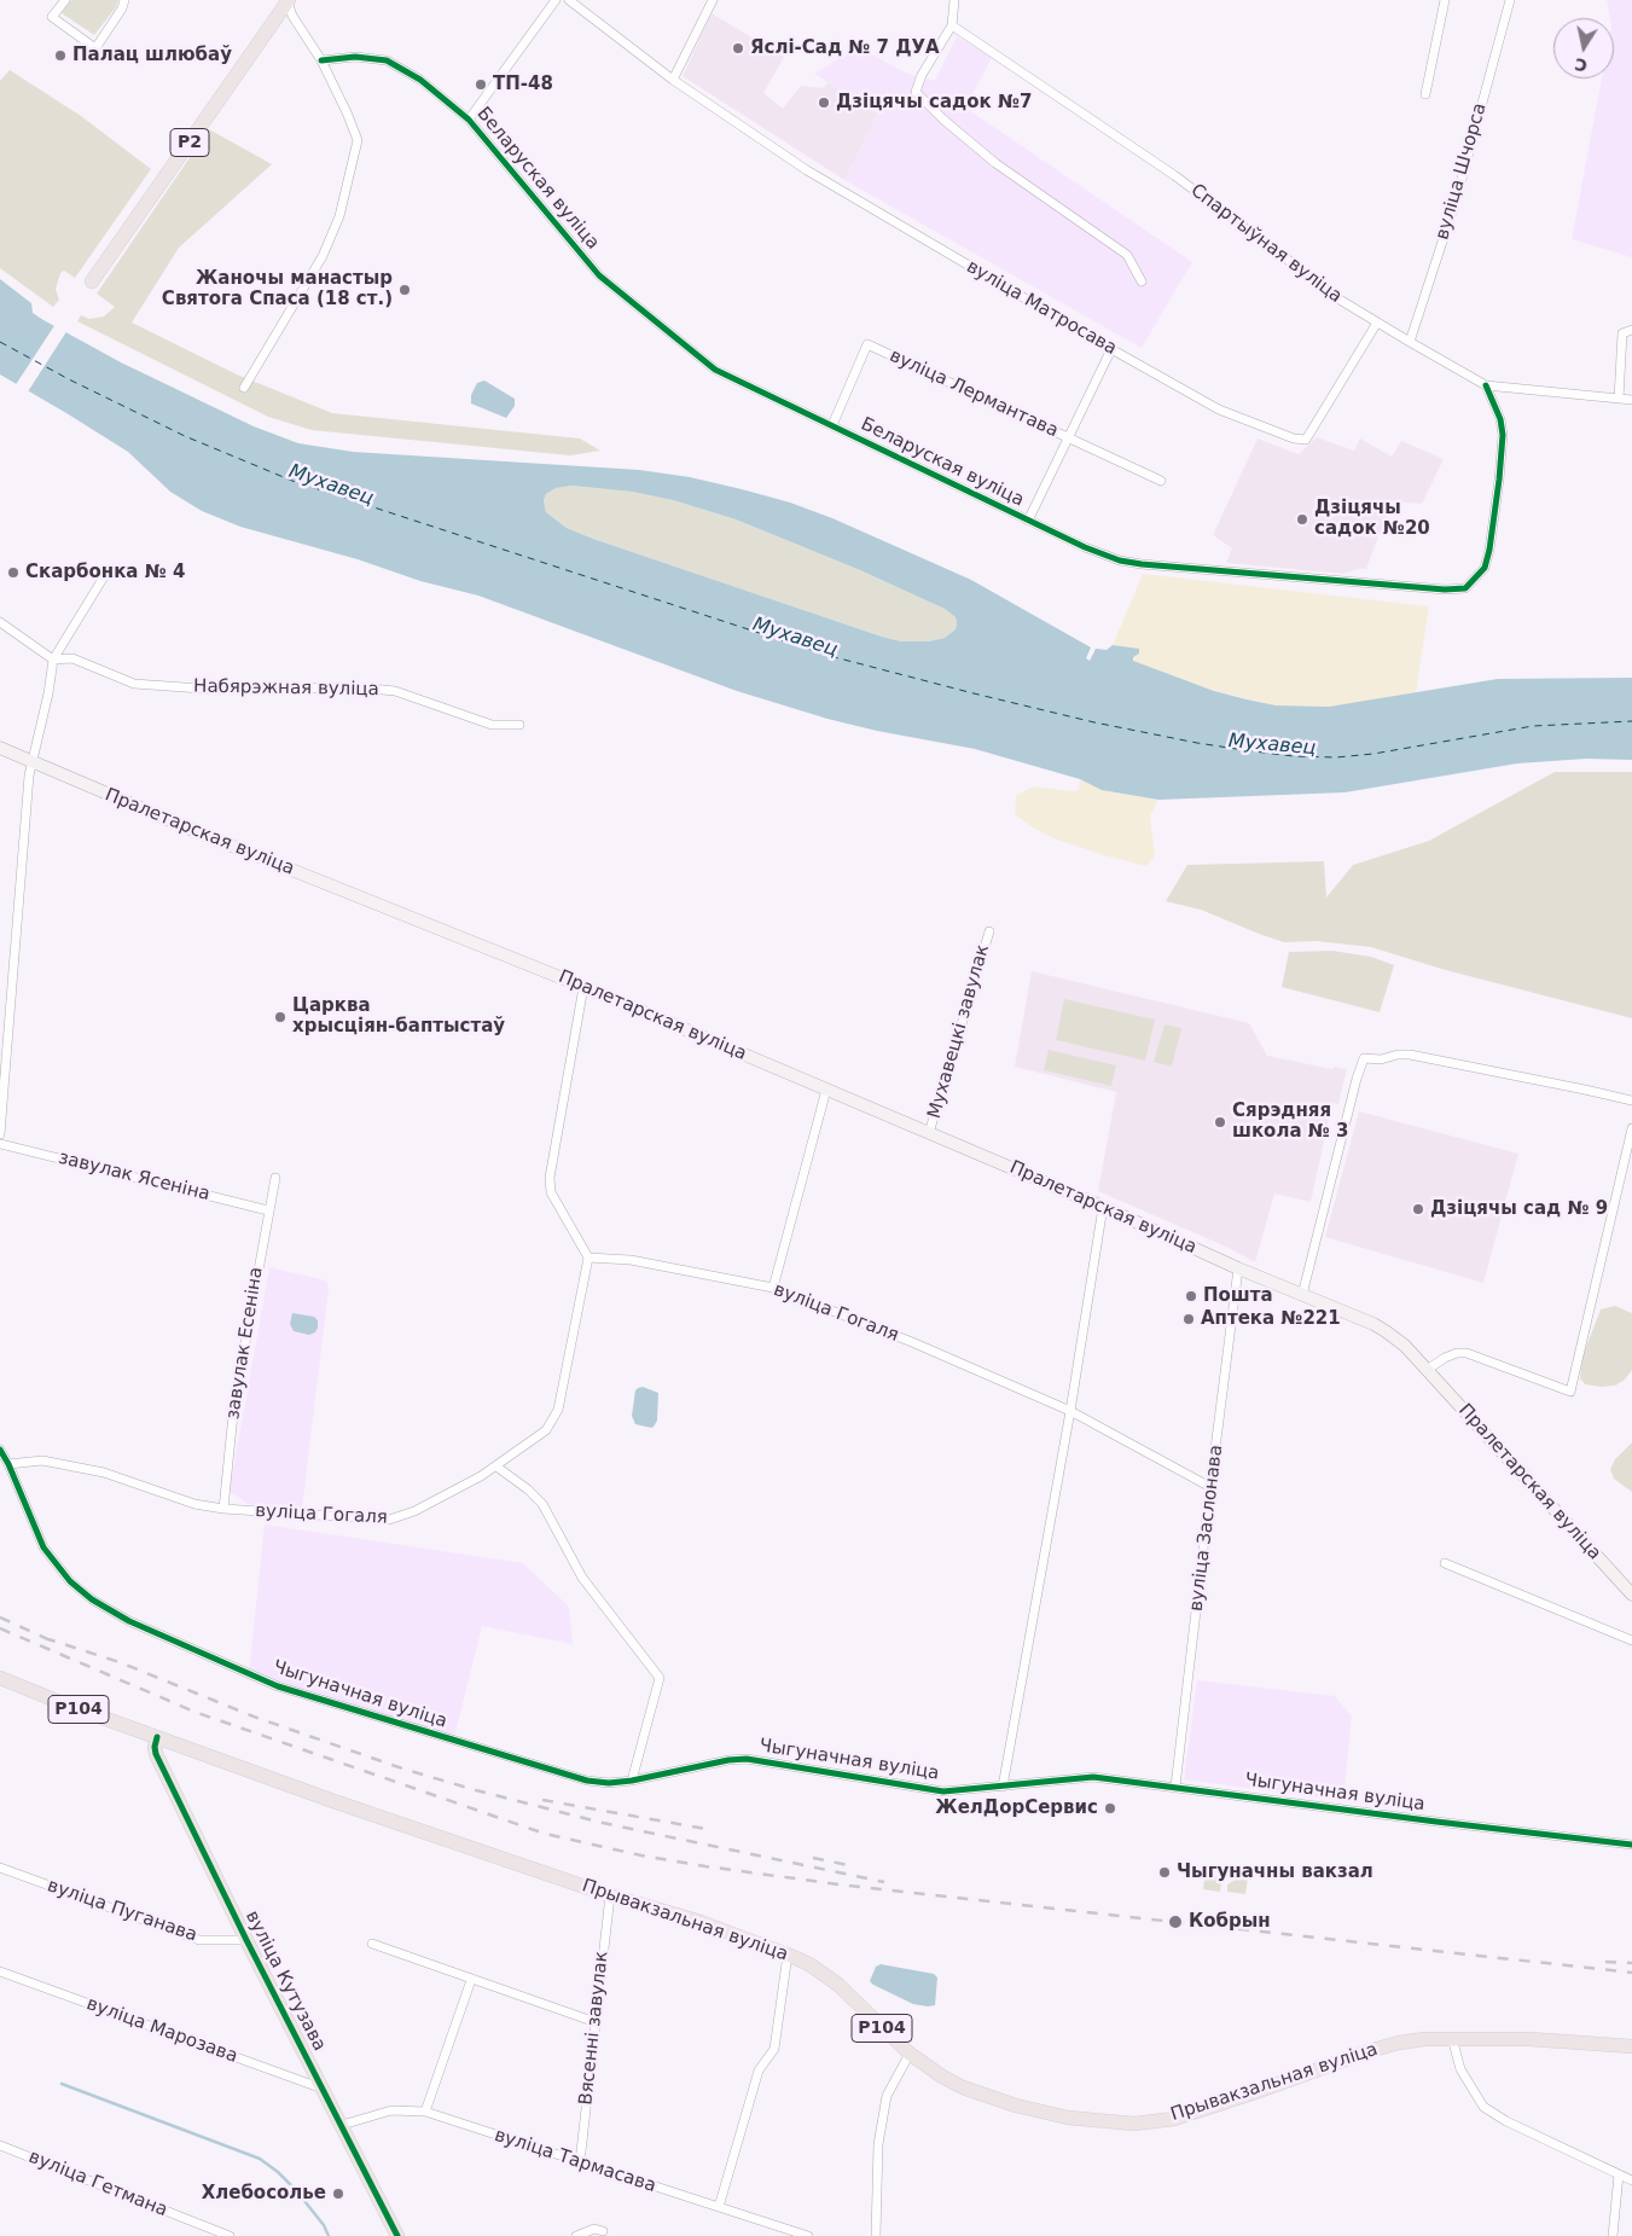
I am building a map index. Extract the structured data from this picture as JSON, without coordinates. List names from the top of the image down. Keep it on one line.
{"streets":{"main road":["Р2","Пралетарская вуліца","Р104","Прывакзальная вуліца","вуліца Кутузава"],"street":["вуліца Шчорса","Беларуская вуліца","Спартыўная вуліца","вуліца Матросава","вуліца Лермантава","Набярэжная вуліца","Мухавецкі завулак","завулак Ясеніна","вуліца Гогаля","завулак Есеніна","вуліца Заслонава","Чыгуначная вуліца","вуліца Пуганава","Вясенні завулак","вуліца Марозава","вуліца Тармасава","вуліца Гетмана"]},"crossings":[["вуліца Шчорса","Спартыўная вуліца"],["Беларуская вуліца","Спартыўная вуліца"],["Беларуская вуліца","вуліца Лермантава"],["Спартыўная вуліца","вуліца Матросава"],["Пралетарская вуліца","Мухавецкі завулак"],["Пралетарская вуліца","вуліца Заслонава"],["завулак Ясеніна","завулак Есеніна"],["вуліца Гогаля","завулак Есеніна"],["вуліца Гогаля","вуліца Заслонава"],["вуліца Гогаля","Чыгуначная вуліца"],["вуліца Заслонава","Чыгуначная вуліца"],["вуліца Пуганава","вуліца Кутузава"],["Прывакзальная вуліца","вуліца Кутузава"],["Прывакзальная вуліца","Вясенні завулак"],["вуліца Кутузава","вуліца Марозава"],["вуліца Кутузава","вуліца Тармасава"],["Вясенні завулак","вуліца Тармасава"]],"water":["Мухавец"],"places":["Яслі-Сад № 7 ДУА","Палац шлюбаў","ТП-48","Дзіцячы садок №7","Жаночы манастыр Святога Спаса (18 ст.)","Дзіцячы садок №20","Скарбонка № 4","Царква хрысціян-баптыстаў","Сярэдняя школа № 3","Дзіцячы сад № 9","Пошта","Аптека №221","ЖелДорСервис","Чыгуначны вакзал","Кобрын","Хлебосолье"],"north":"bottom"}
